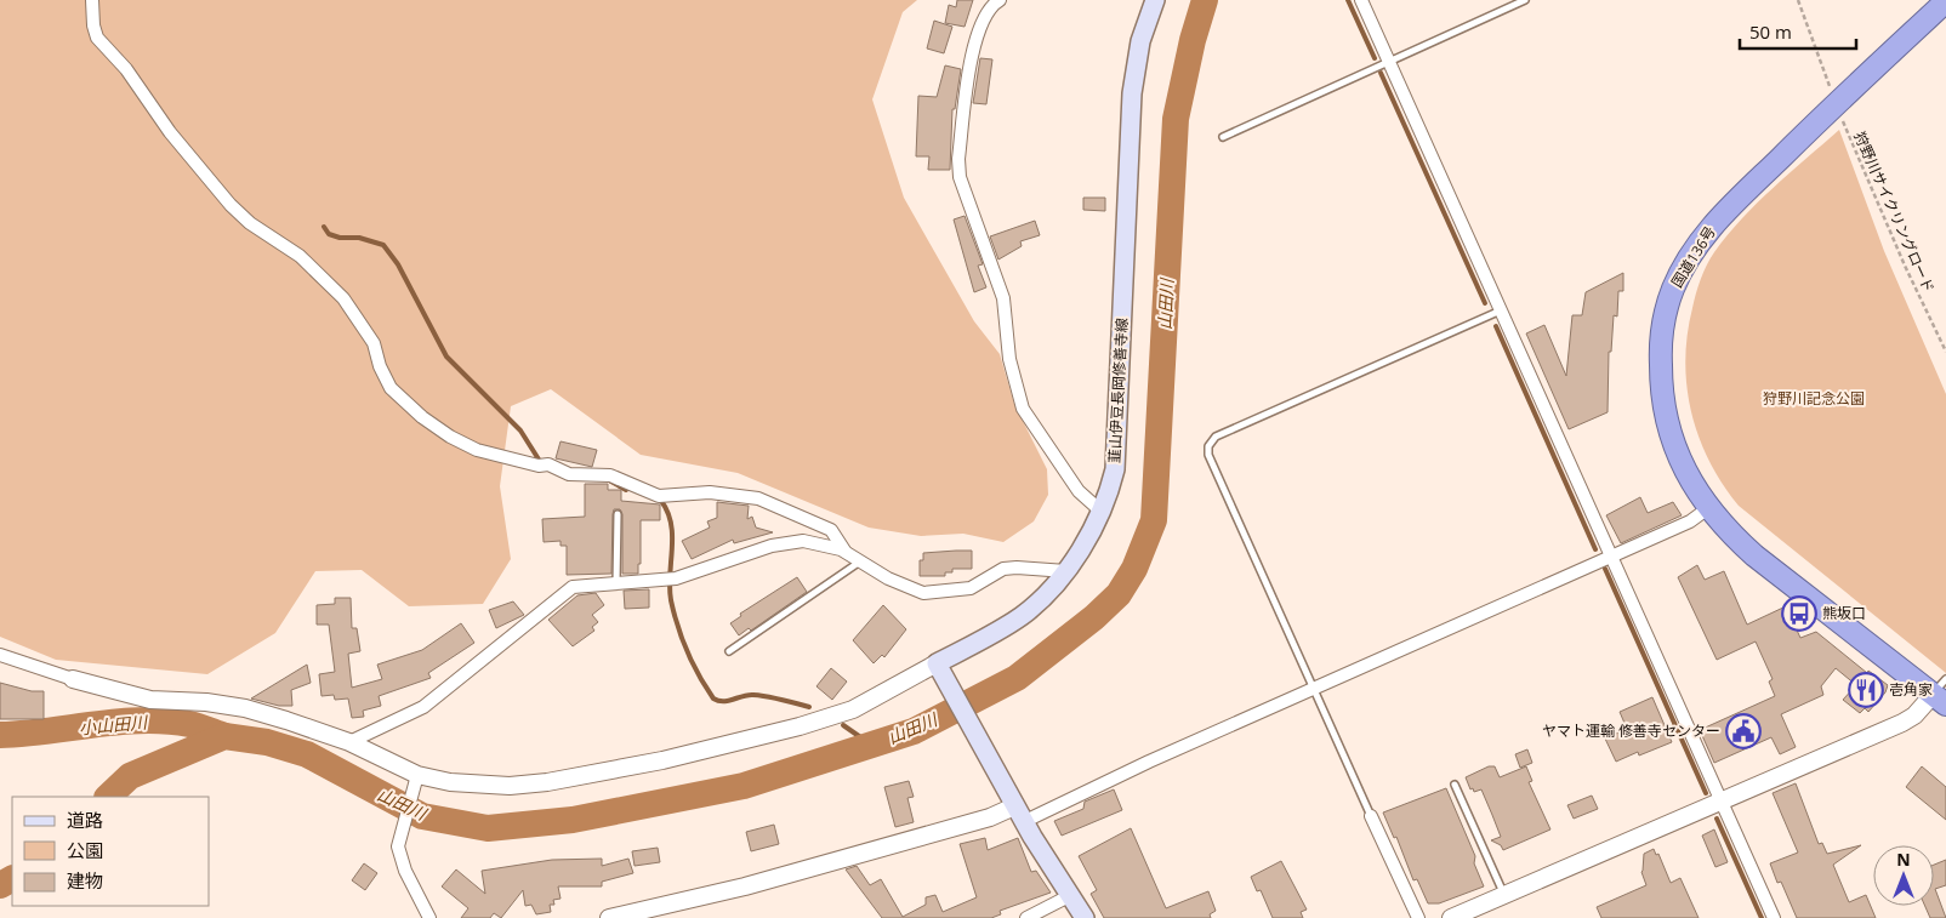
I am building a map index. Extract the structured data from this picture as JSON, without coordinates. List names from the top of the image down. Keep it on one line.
{"streets":{"highway":["国道136号"],"main road":["韮山伊豆長岡修善寺線"],"path":["狩野川サイクリングロード"]},"crossings":[["狩野川サイクリングロード","国道136号"]],"water":["山田川","小山田川"],"parks":["狩野川記念公園"],"places":{"bus stop":["熊坂口"],"restaurant":["壱角家"],"public building":["ヤマト運輸 修善寺センター"]},"legend":["道路","公園","建物"],"scale_bar":"50 m","north":"top"}
